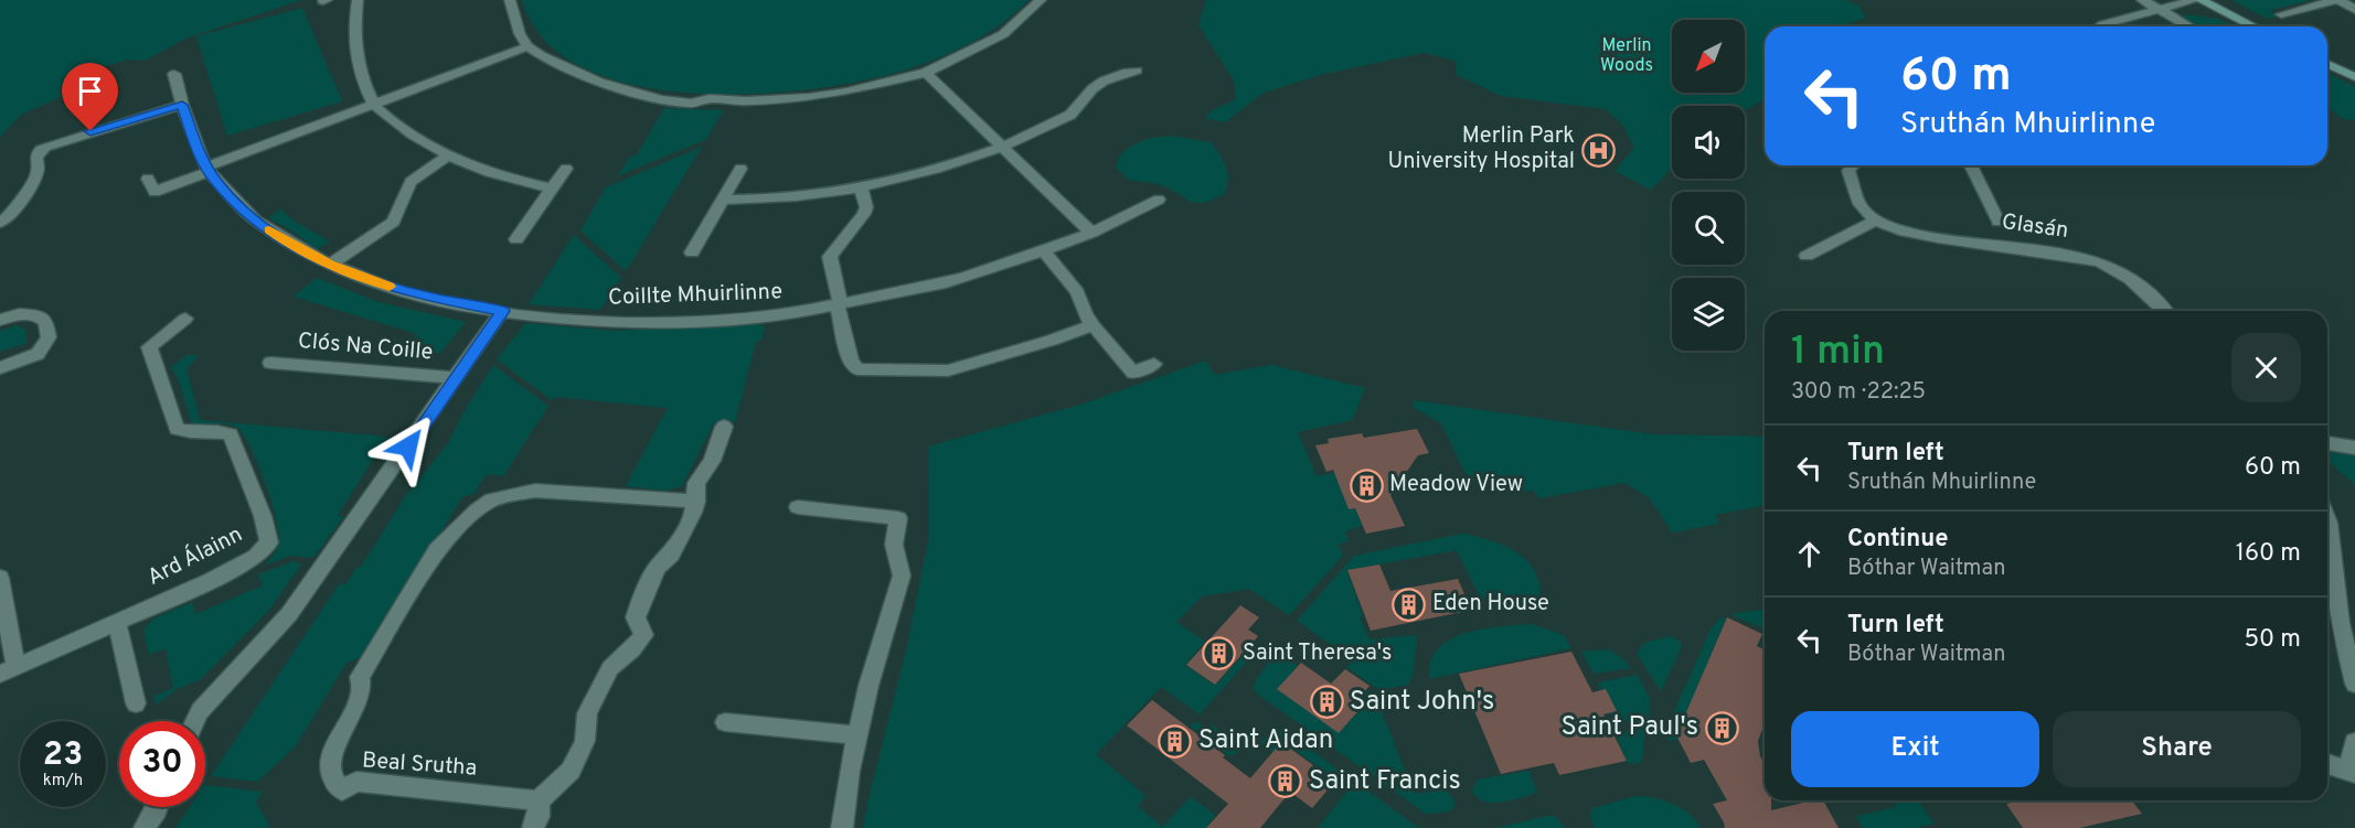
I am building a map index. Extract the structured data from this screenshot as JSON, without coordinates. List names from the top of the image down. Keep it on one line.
{"streets":{"street":["Glasán","Coillte Mhuirlinne","Clós Na Coille","Ard Álainn","Beal Srutha"]},"parks":["Merlin Woods"],"places":{"hospital":["Merlin Park University Hospital"],"building":["Meadow View","Eden House","Saint Theresa's","Saint John's","Saint Paul's","Saint Aidan","Saint Francis"]},"north":"bottom left","page":{"turn":["60 m","Sruthán Mhuirlinne"],"heading":["1 min","300 m · 22:25"],"list":[{"name":"Turn left","note":"Sruthán Mhuirlinne","value":"60 m"},{"name":"Continue","note":"Bóthar Waitman","value":"160 m"},{"name":"Turn left","note":"Bóthar Waitman","value":"50 m"}],"buttons":["Exit","Share"],"speed":"23 km/h","limit":"30"}}
